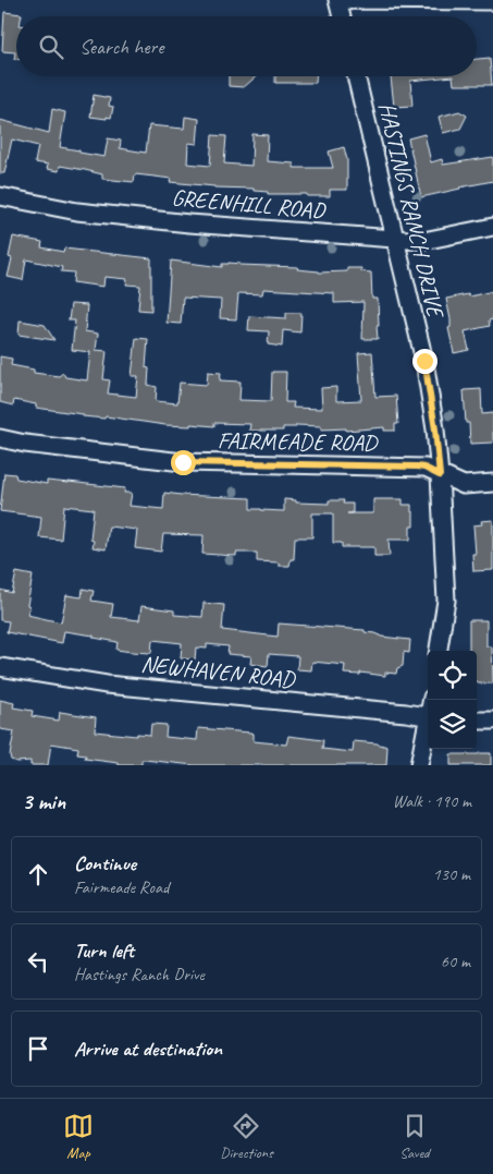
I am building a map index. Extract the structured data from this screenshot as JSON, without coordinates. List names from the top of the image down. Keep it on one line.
{"streets":{"street":["GREENHILL ROAD","HASTINGS RANCH DRIVE","FAIRMEADE ROAD","NEWHAVEN ROAD"]},"crossings":[["GREENHILL ROAD","HASTINGS RANCH DRIVE"],["HASTINGS RANCH DRIVE","FAIRMEADE ROAD"]],"page":{"search":"Search here","heading":["3 min","Walk · 190 m"],"list":[["Continue","Fairmeade Road","130 m"],["Turn left","Hastings Ranch Drive","60 m"],"Arrive at destination"],"nav":["Map","Directions","Saved"]}}
